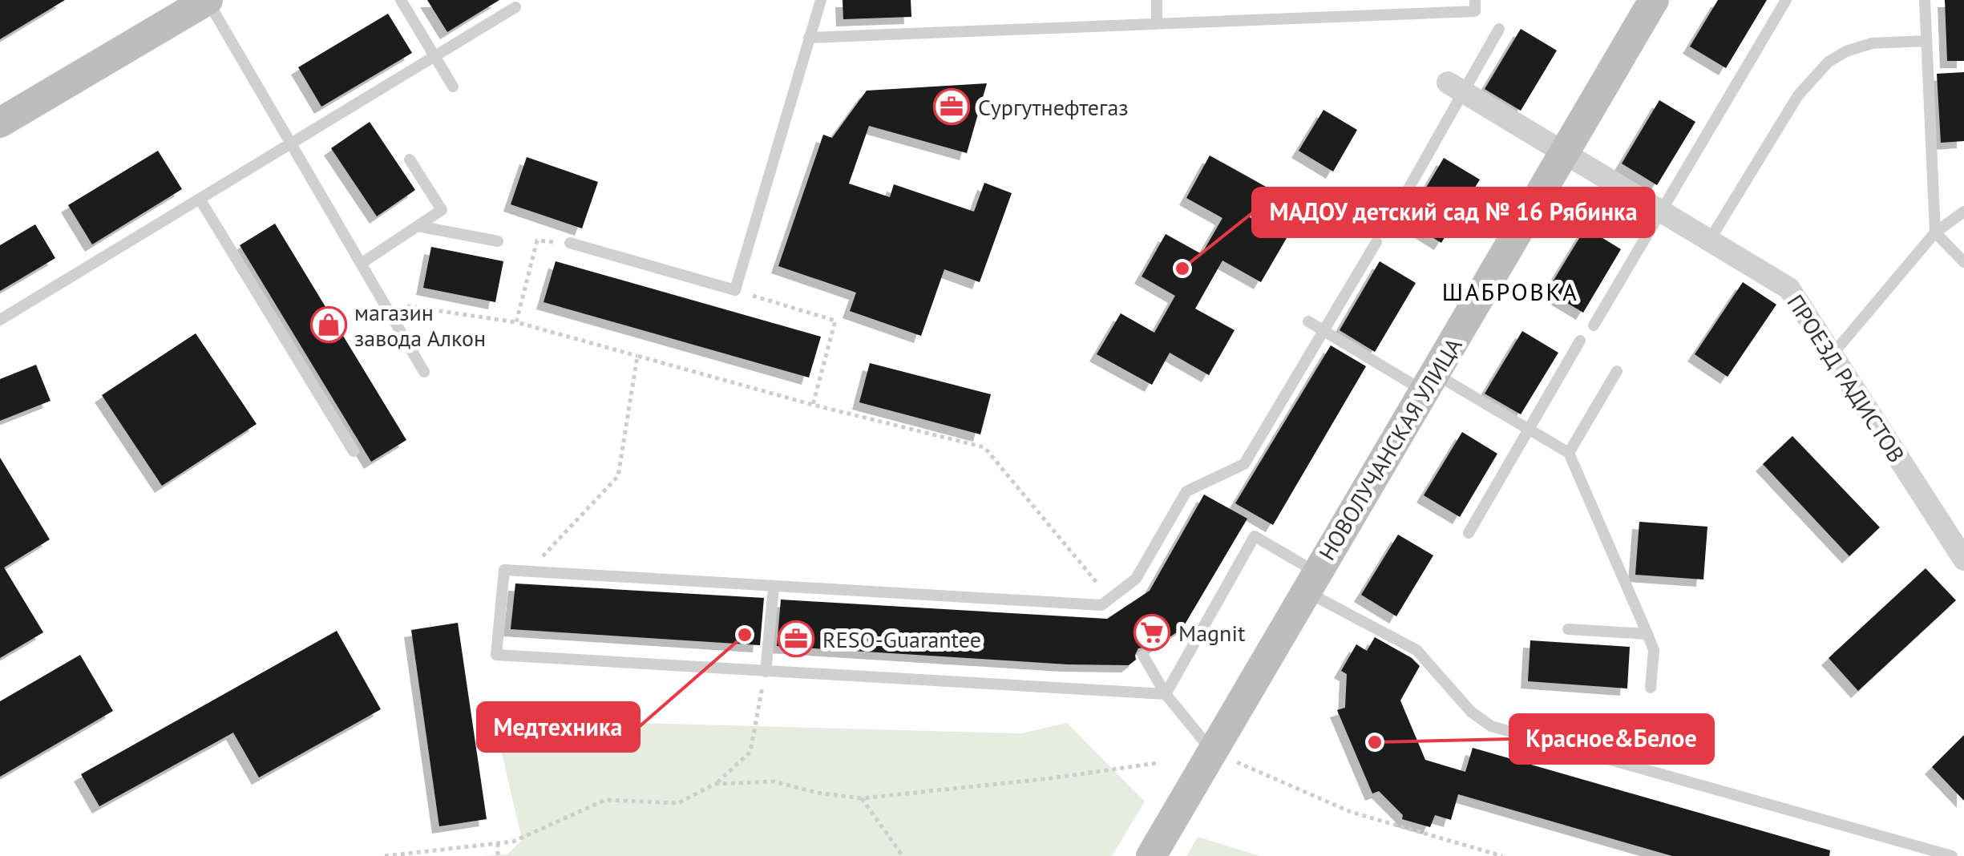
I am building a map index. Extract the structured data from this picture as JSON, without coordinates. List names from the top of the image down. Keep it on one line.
{"streets":{"street":["ПРОЕЗД РАДИСТОВ","НОВОЛУЧАНСКАЯ УЛИЦА"]},"crossings":[["ПРОЕЗД РАДИСТОВ","НОВОЛУЧАНСКАЯ УЛИЦА"]],"districts":["ШАБРОВКА"],"places":{"office":["Сургутнефтегаз","RESO-Guarantee"],"other":["МАДОУ детский сад № 16 Рябинка","Медтехника","Красное&Белое"],"shop":["магазин завода Алкон"],"supermarket":["Magnit"]}}
